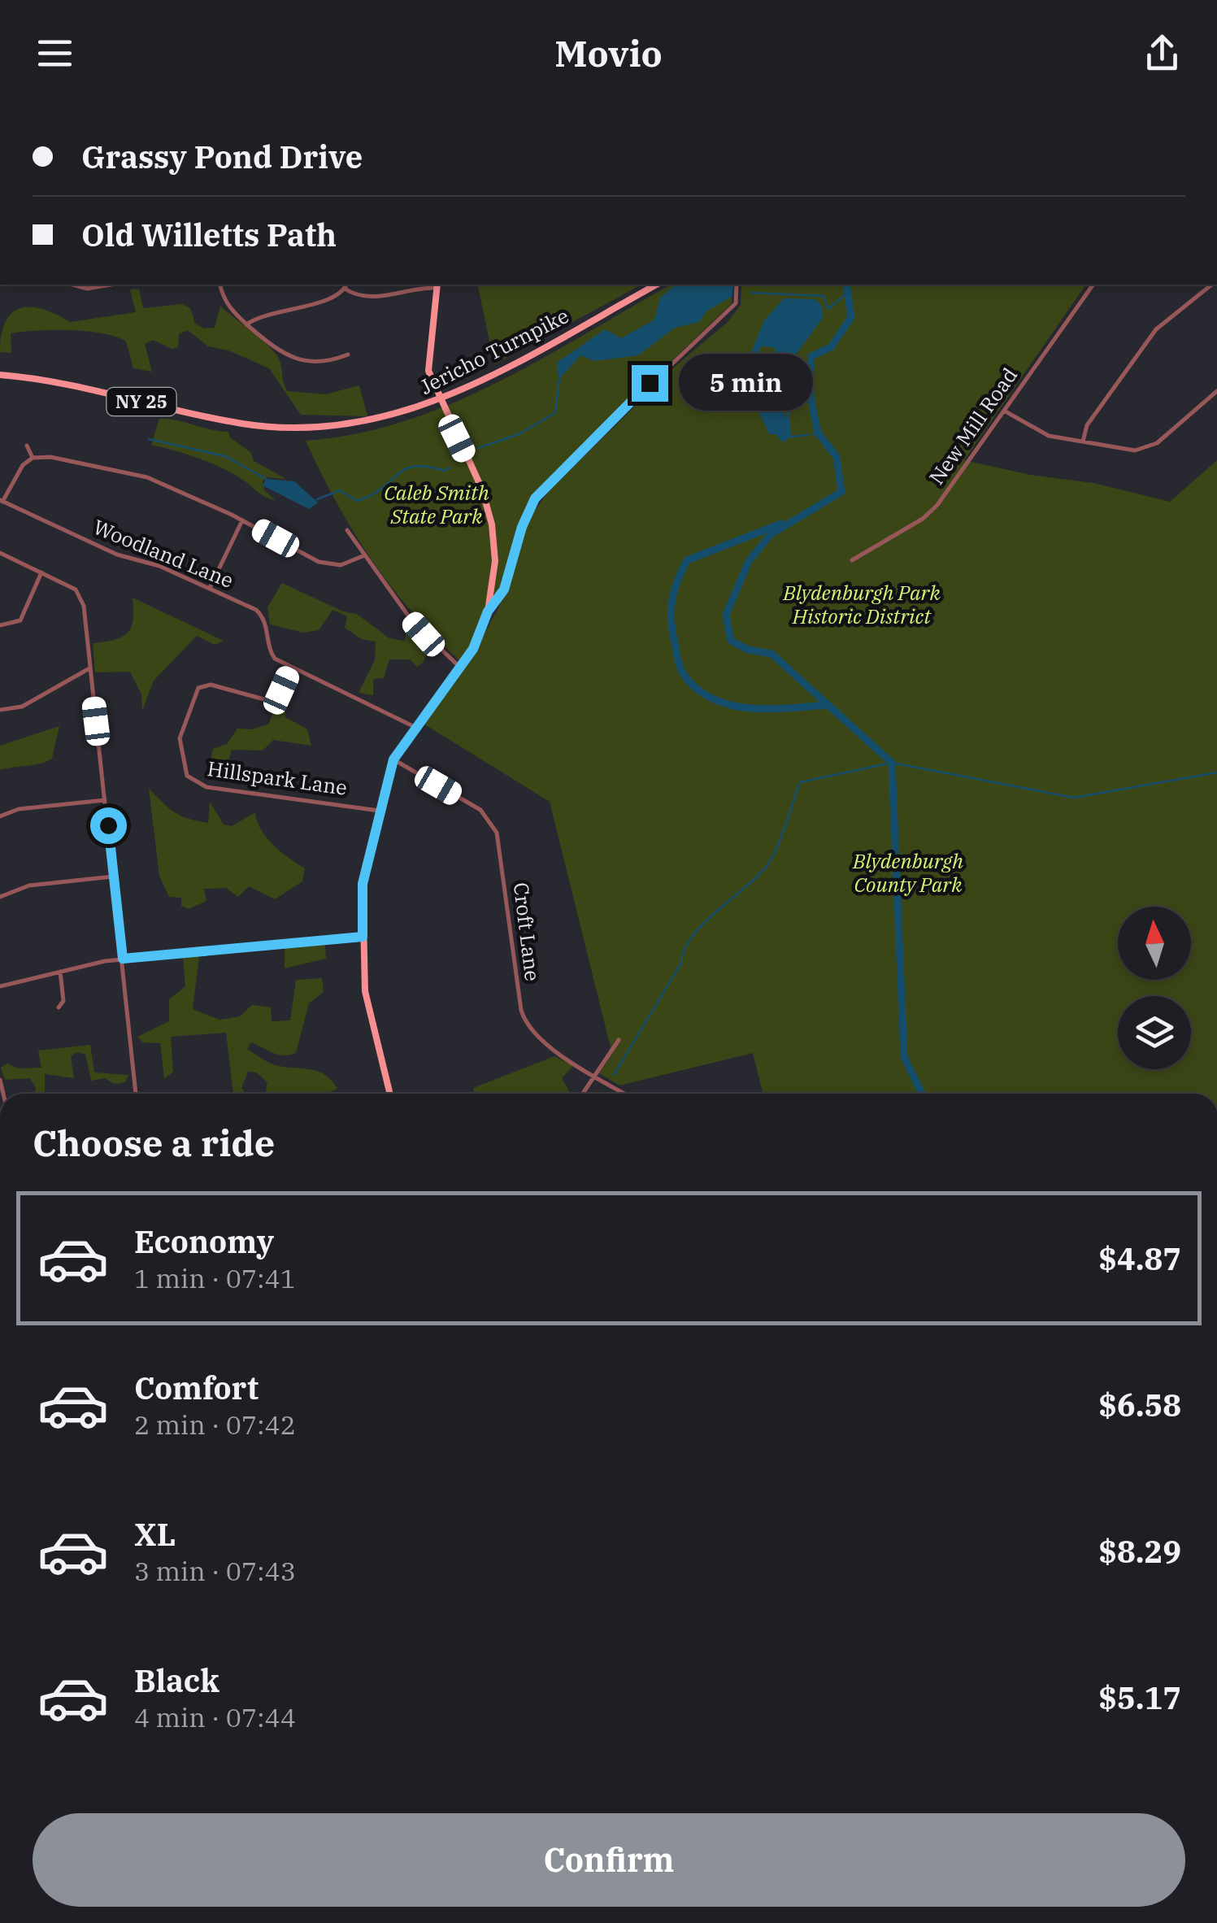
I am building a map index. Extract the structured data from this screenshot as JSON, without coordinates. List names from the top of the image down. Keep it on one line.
{"streets":{"main road":["Jericho Turnpike","NY 25"],"street":["New Mill Road","Woodland Lane","Hillspark Lane","Croft Lane"]},"crossings":[["Woodland Lane","Hillspark Lane"]],"parks":["Caleb Smith State Park","Blydenburgh Park Historic District","Blydenburgh County Park"],"north":"top","page":{"header":"Movio","banner":["Grassy Pond Drive","Old Willetts Path"],"bubble":"5 min","heading":"Choose a ride","list":[{"name":"Economy","note":"1 min · 07:41","value":"$4.87"},{"name":"Comfort","note":"2 min · 07:42","value":"$6.58"},{"name":"XL","note":"3 min · 07:43","value":"$8.29"},{"name":"Black","note":"4 min · 07:44","value":"$5.17"}],"buttons":"Confirm"}}
